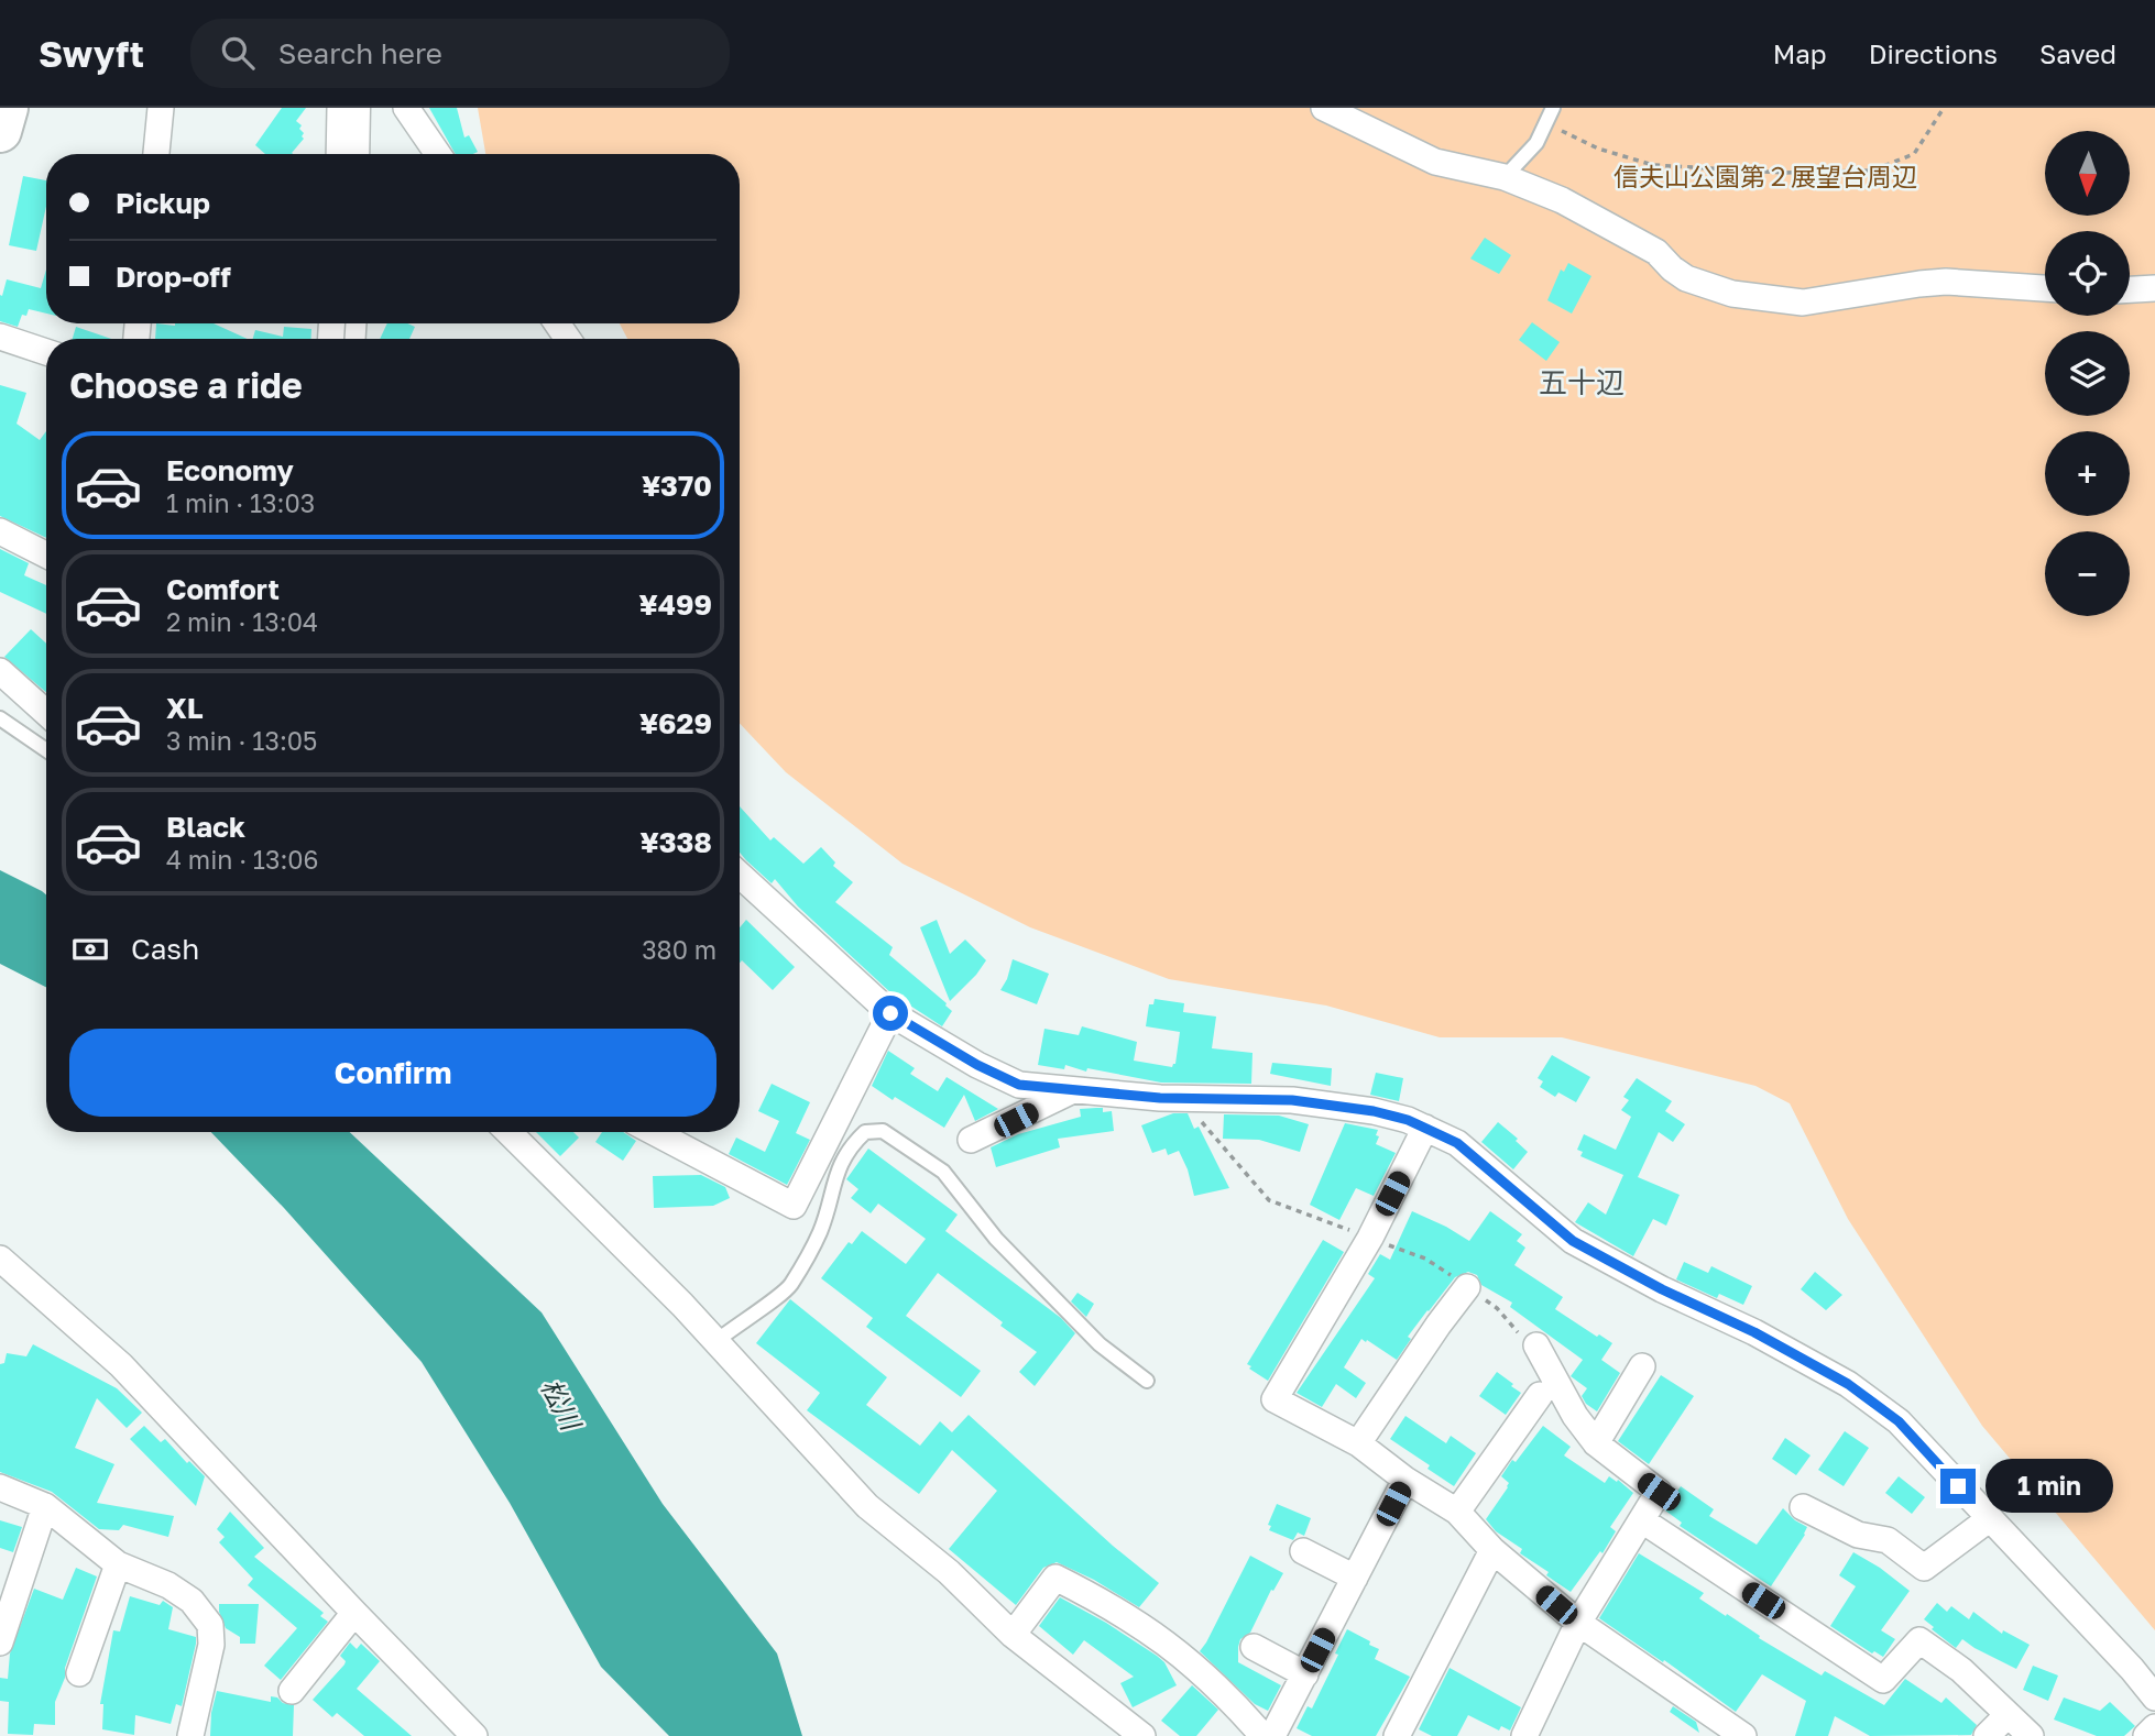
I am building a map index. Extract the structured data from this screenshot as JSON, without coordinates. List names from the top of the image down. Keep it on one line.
{"districts":["五十辺"],"water":["松川"],"parks":["信夫山公園第２展望台周辺"],"north":"bottom","page":{"header":"Swyft","search":"Search here","nav":["Map","Directions","Saved"],"map_buttons":["+","−"],"banner":["Pickup","Drop-off"],"heading":"Choose a ride","list":[{"name":"Economy","note":"1 min · 13:03","value":"¥370"},{"name":"Comfort","note":"2 min · 13:04","value":"¥499"},{"name":"XL","note":"3 min · 13:05","value":"¥629"},{"name":"Black","note":"4 min · 13:06","value":"¥338"}],"pay":["Cash","380 m"],"buttons":"Confirm","bubble":"1 min"}}
